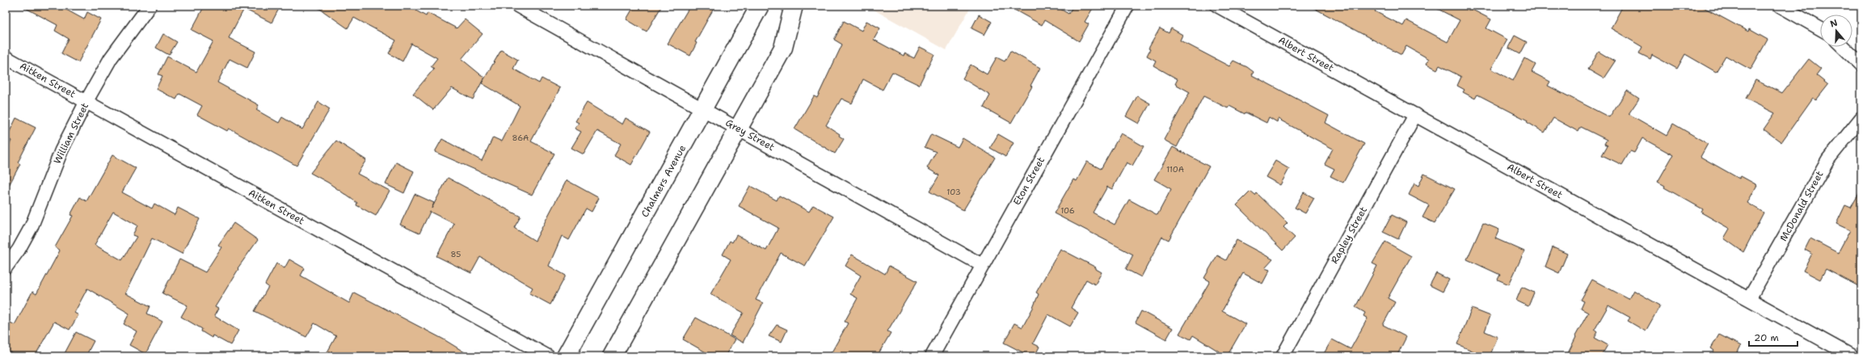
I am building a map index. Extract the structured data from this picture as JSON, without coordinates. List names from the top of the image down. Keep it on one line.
{"streets":{"street":["Albert Street","Aitken Street","William Street","Grey Street","Chalmers Avenue","Eton Street","McDonald Street","Rapley Street"]},"crossings":[["Albert Street","McDonald Street"],["Albert Street","Rapley Street"],["Aitken Street","William Street"],["Grey Street","Chalmers Avenue"],["Grey Street","Eton Street"]],"house_numbers":["86A","110A","103","106","85"],"scale_bar":"20 m","north":"top"}
